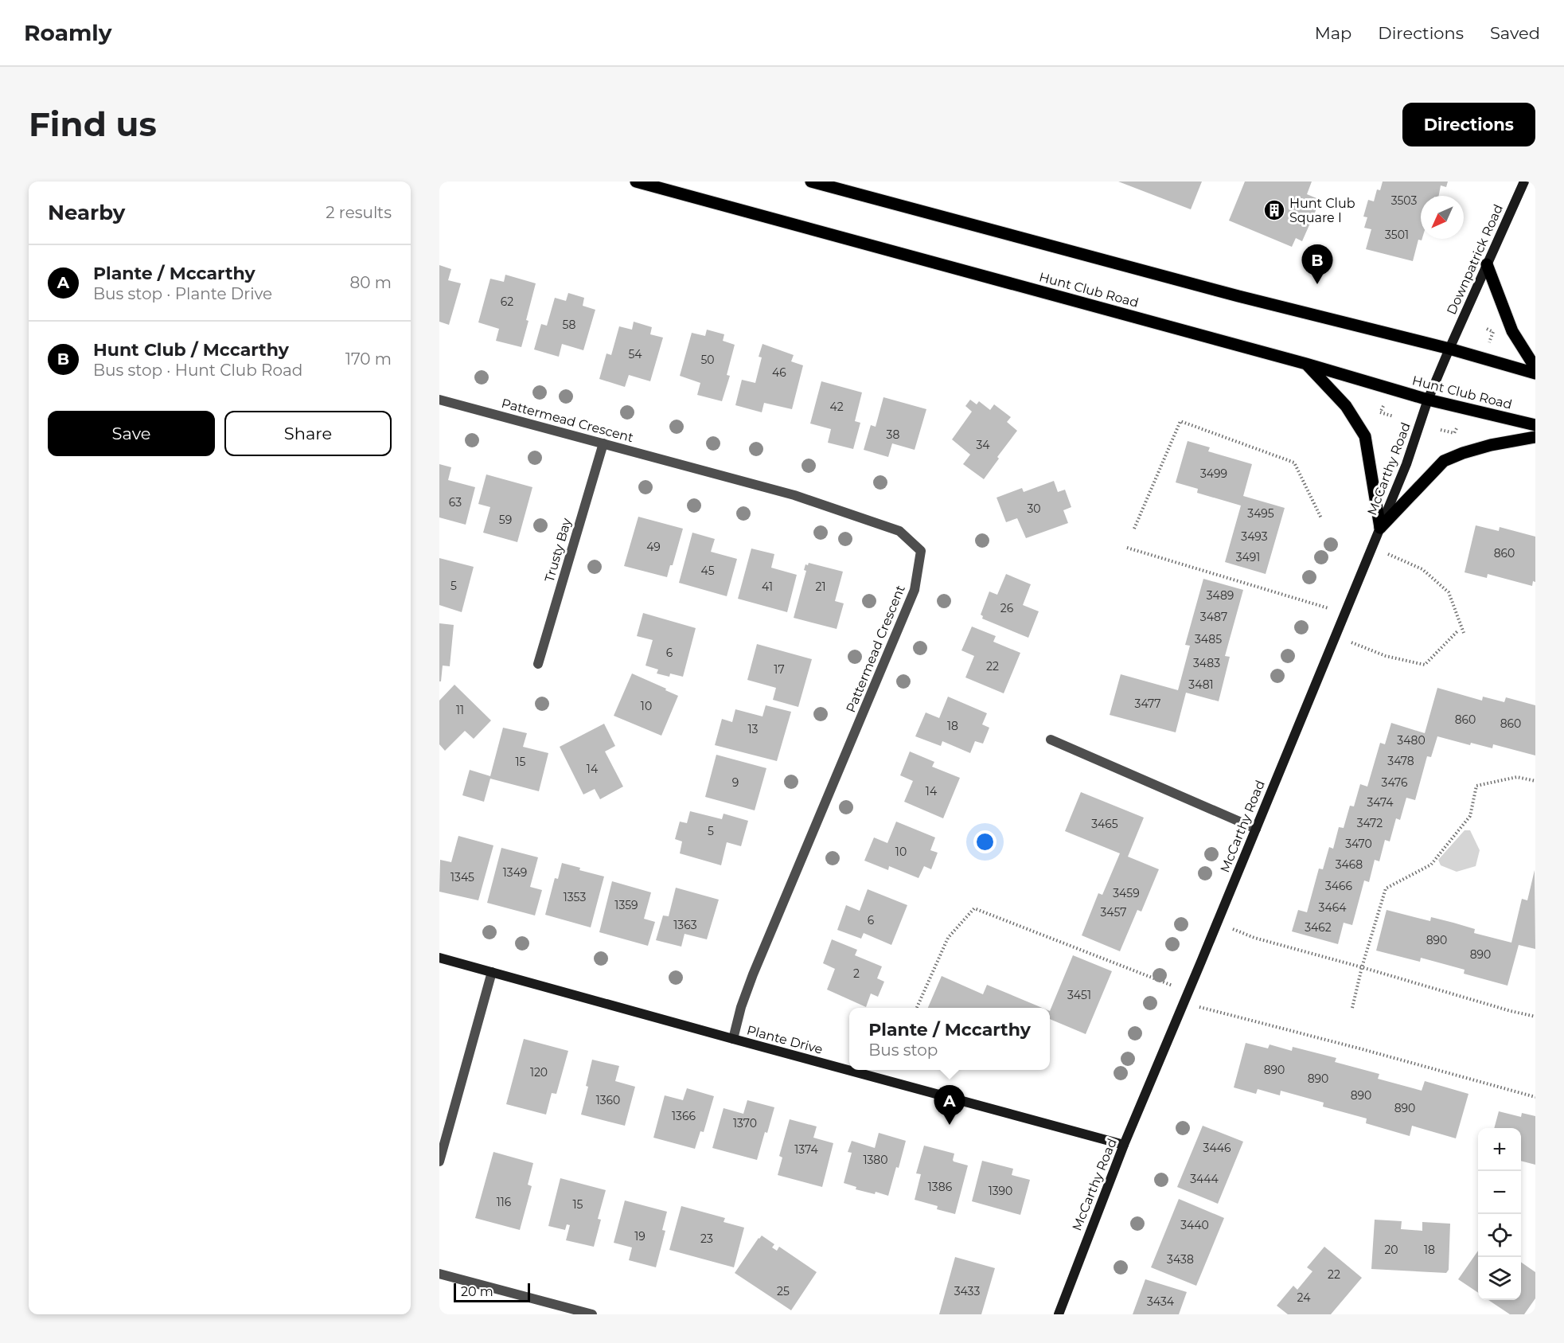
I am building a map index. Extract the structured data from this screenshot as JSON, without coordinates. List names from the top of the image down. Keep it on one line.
{"streets":{"main road":["Hunt Club Road"],"street":["Downpatrick Road","Pattermead Crescent","McCarthy Road","Trusty Bay","Plante Drive"]},"crossings":[["Downpatrick Road","McCarthy Road"],["Hunt Club Road","McCarthy Road"],["Pattermead Crescent","Trusty Bay"],["Pattermead Crescent","Plante Drive"],["McCarthy Road","Plante Drive"]],"places":{"building":["Hunt Club Square I"]},"house_numbers":["3503","3501","62","58","54","50","46","42","38","34","3499","63","30","3495","59","3493","49","860","3491","45","5","41","21","3489","26","3487","3485","6","3483","22","17","3481","3477","10","11","860","860","18","13","3480","3478","15","14","9","3476","14","3474","3472","3465","5","3470","10","3468","1349","1345","3466","3459","1353","1359","3464","3457","6","1363","3462","890","890","2","3451","890","120","890","890","1360","890","1366","1370","3446","1374","1380","3444","1386","1390","116","15","3440","19","23","20","18","3438","22","25","3433","24","3434"],"scale_bar":"20 m","north":"bottom left","page":{"header":"Roamly","nav":["Map","Directions","Saved"],"buttons":["Directions",["Save","Share"]],"title":"Find us","heading":["Nearby","2 results"],"list":[{"mark":"A","name":"Plante / Mccarthy","note":"Bus stop · Plante Drive","value":"80 m"},{"mark":"B","name":"Hunt Club / Mccarthy","note":"Bus stop · Hunt Club Road","value":"170 m"}],"pins":["B","A"],"popup":["Plante / Mccarthy","Bus stop"],"map_buttons":["+","−"],"scale":"20 m"}}
